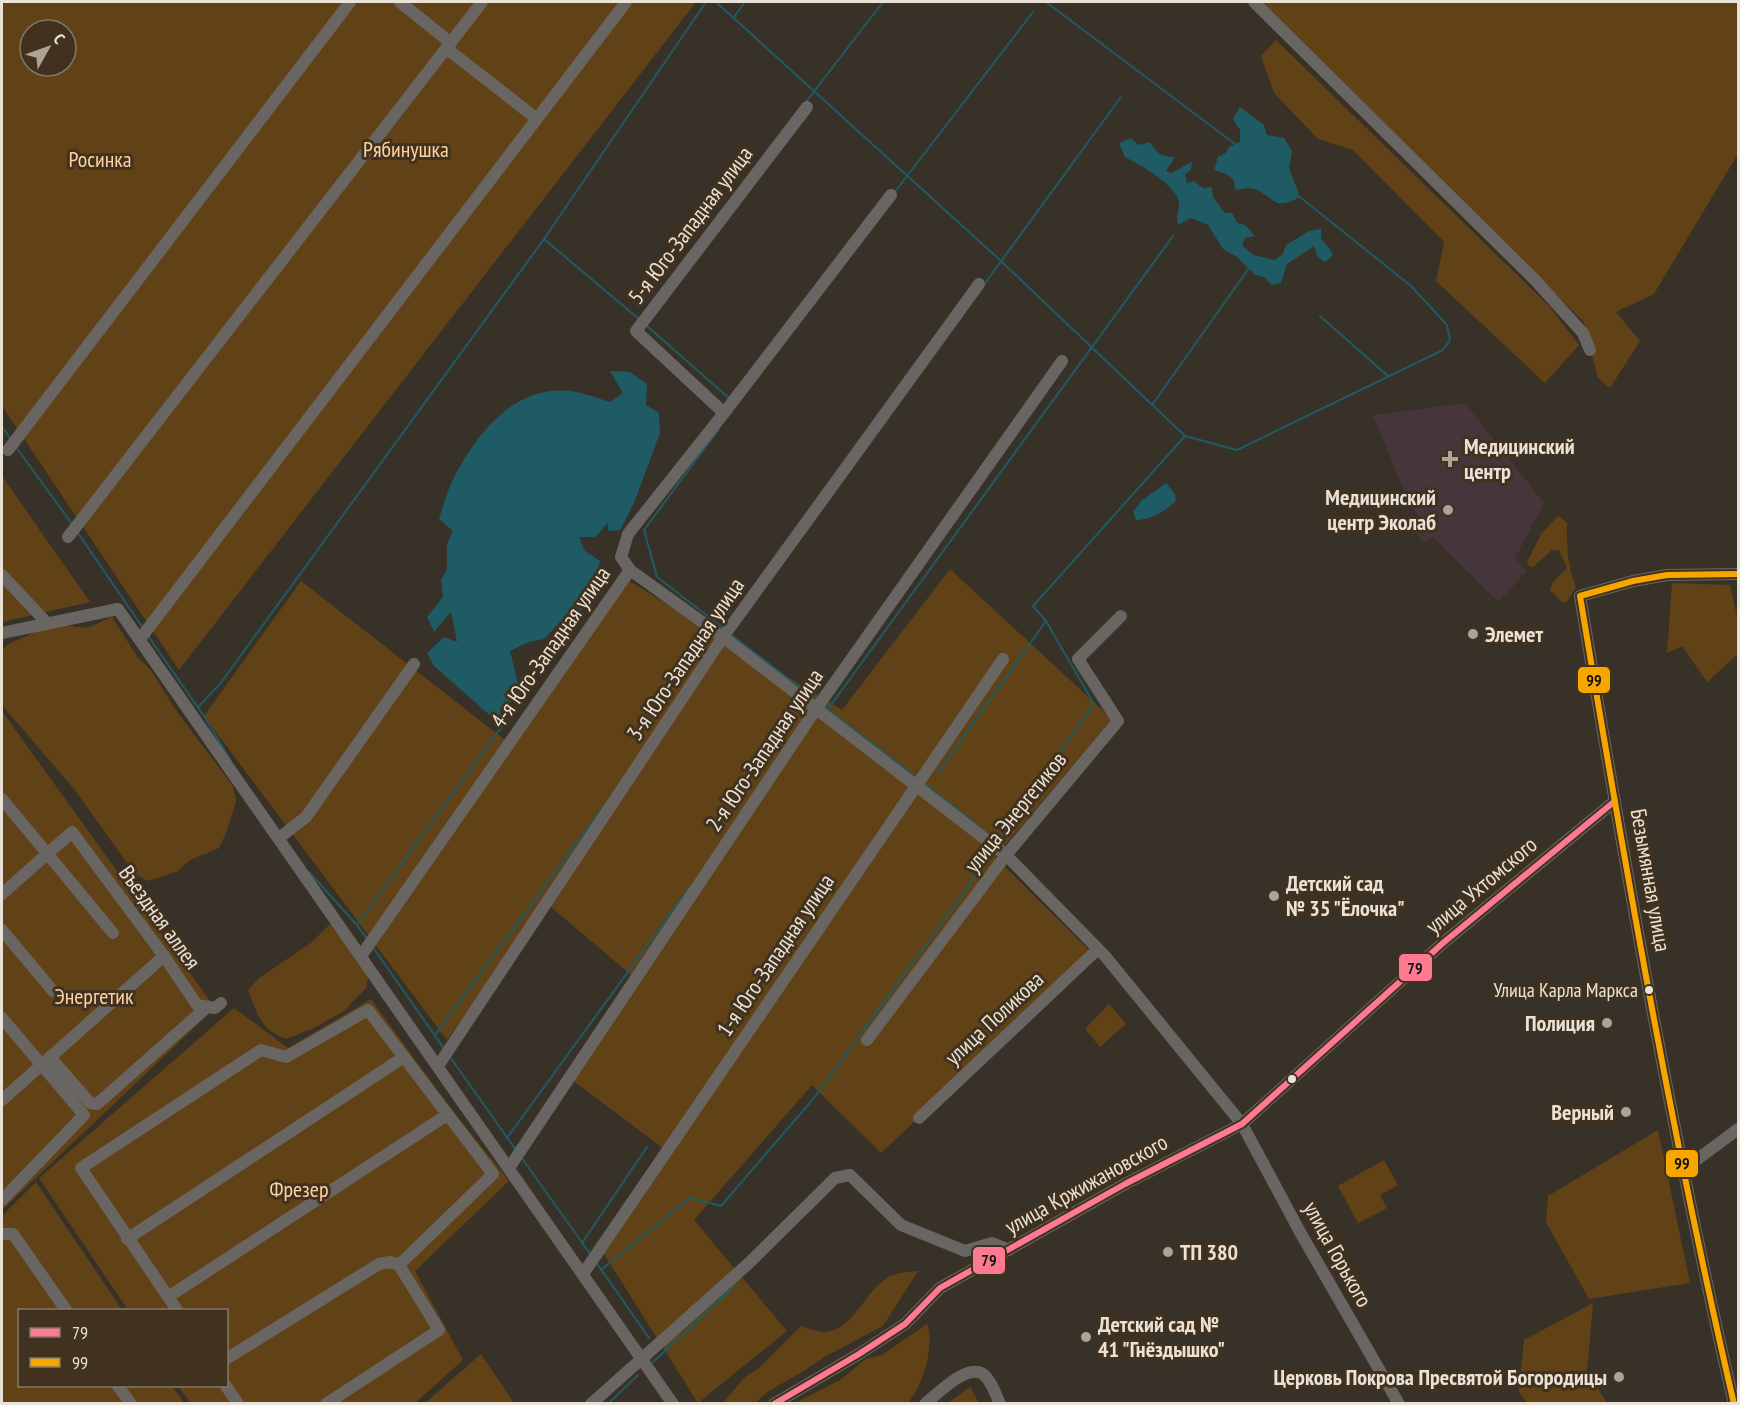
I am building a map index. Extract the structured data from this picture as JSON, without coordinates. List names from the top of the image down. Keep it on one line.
{"streets":{"street":["5-я Юго-Западная улица","4-я Юго-Западная улица","3-я Юго-Западная улица","2-я Юго-Западная улица","улица Энергетиков","Безымянная улица","улица Ухтомского","Въездная аллея","1-я Юго-Западная улица","улица Поликова","улица Кржижановского","улица Горького"]},"crossings":[["5-я Юго-Западная улица","4-я Юго-Западная улица"],["4-я Юго-Западная улица","улица Горького"],["3-я Юго-Западная улица","улица Горького"],["2-я Юго-Западная улица","улица Горького"],["улица Энергетиков","улица Горького"],["Безымянная улица","улица Ухтомского"],["улица Ухтомского","улица Кржижановского"],["улица Ухтомского","улица Горького"],["1-я Юго-Западная улица","улица Горького"],["улица Поликова","улица Горького"],["улица Кржижановского","улица Горького"]],"parks":["Рябинушка","Росинка","Энергетик","Фрезер"],"places":{"health":["Медицинский центр"],"other":["Медицинский центр Эколаб","Элемет","Детский сад № 35 \"Ёлочка\"","Улица Карла Маркса","Полиция","Верный","ТП 380","Детский сад № 41 \"Гнёздышко\"","Церковь Покрова Пресвятой Богородицы"]},"lines":["transit line 99","transit line 79"],"legend":["79","99"],"north":"top right"}
